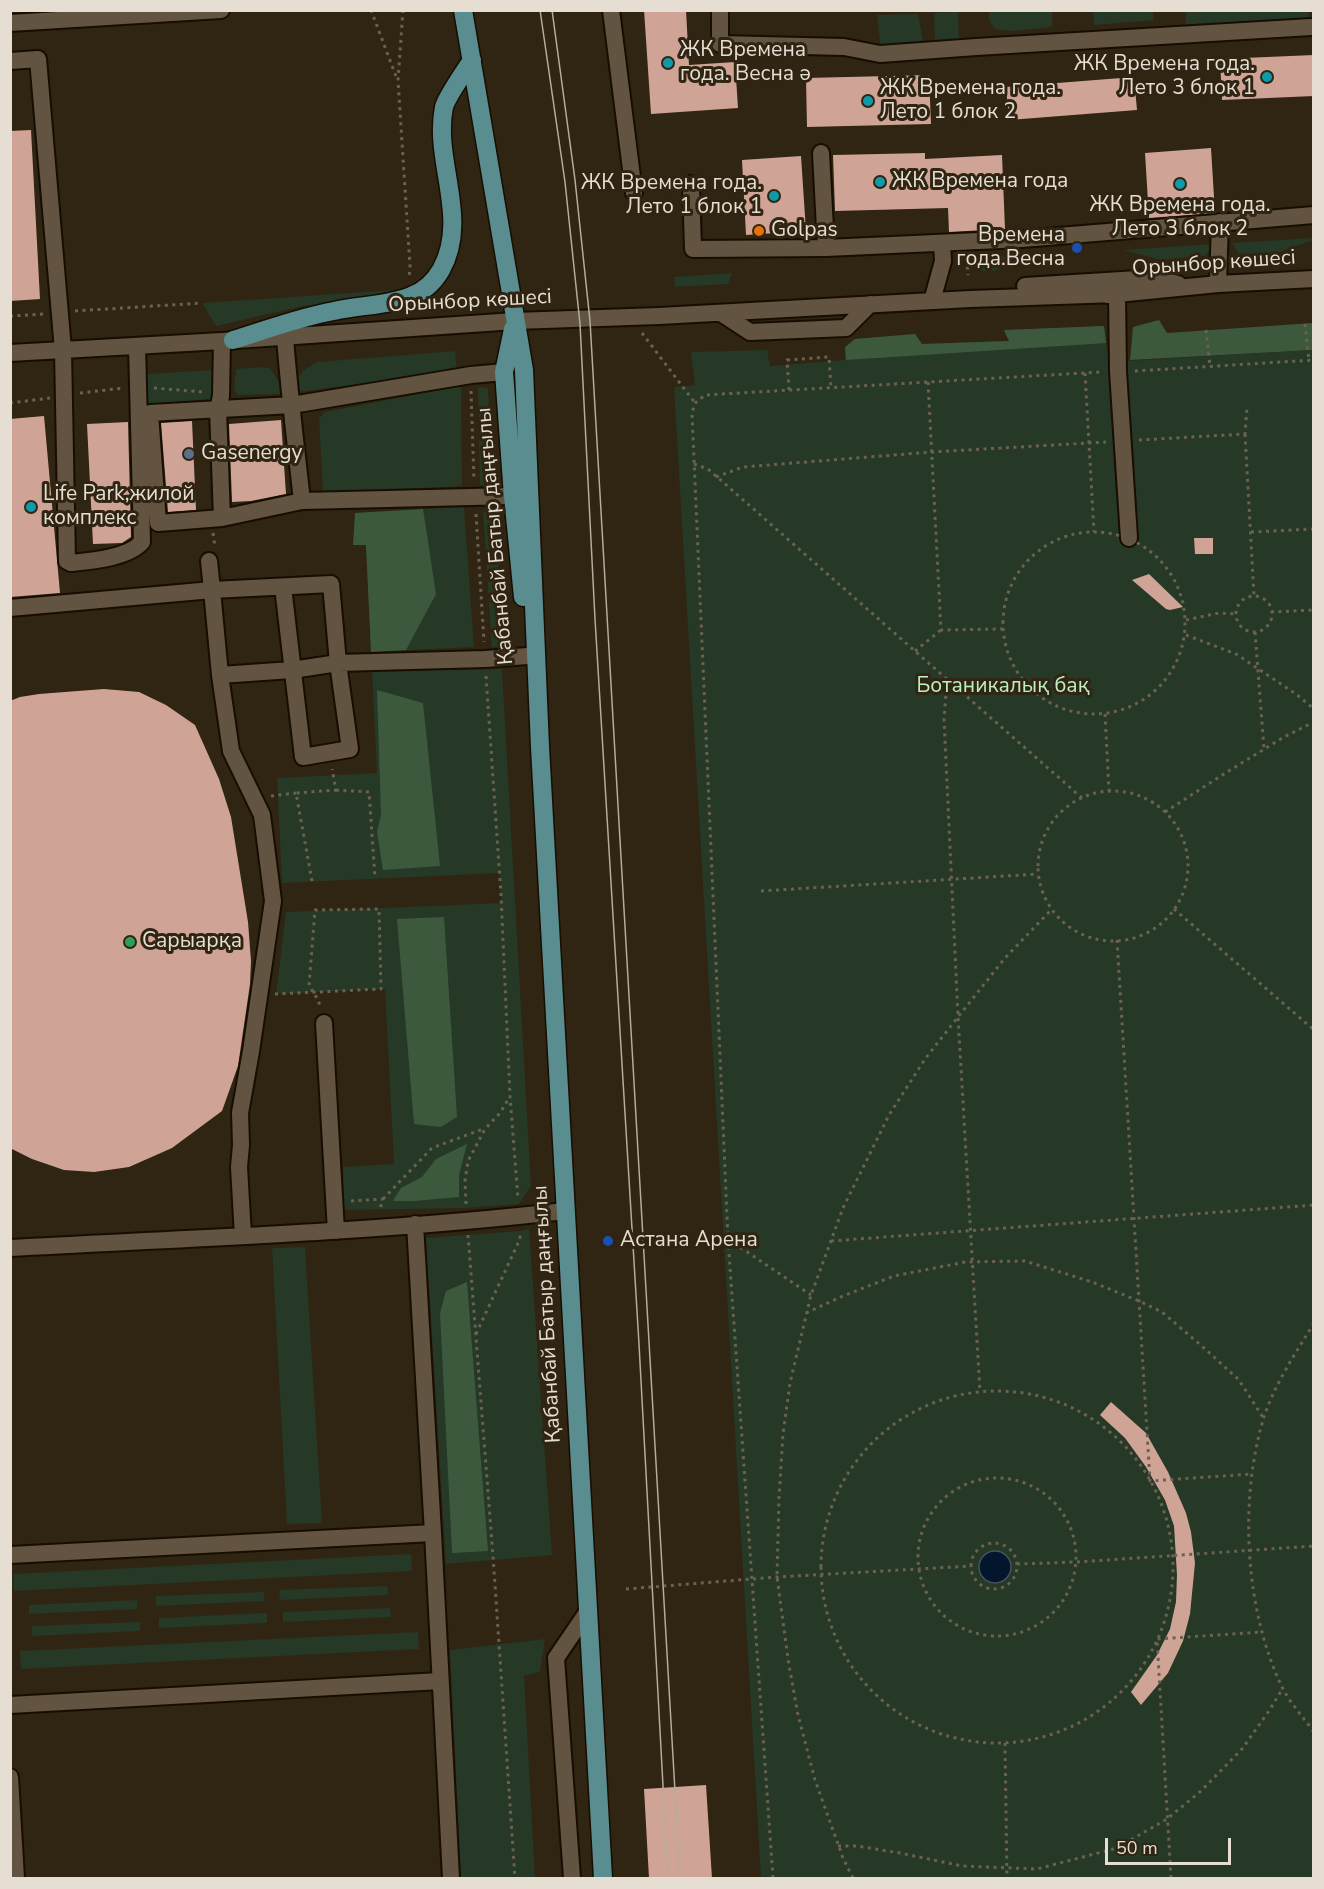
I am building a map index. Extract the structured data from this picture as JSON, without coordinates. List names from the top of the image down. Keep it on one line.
{"streets":{"main road":["Қабанбай Батыр даңғылы"],"street":["Орынбор көшесі"]},"crossings":[["Орынбор көшесі","Қабанбай Батыр даңғылы"]],"parks":["Ботаникалық бақ"],"places":["ЖК Времена года. Весна ә","ЖК Времена года. Лето 3 блок 1","ЖК Времена года. Лето 1 блок 2","ЖК Времена года","ЖК Времена года. Лето 3 блок 2","ЖК Времена года. Лето 1 блок 1","Golpas","Времена года.Весна","Gasenergy","Life Park,жилой комплекс","Сарыарқа","Астана Арена"],"scale_bar":"50 m"}
